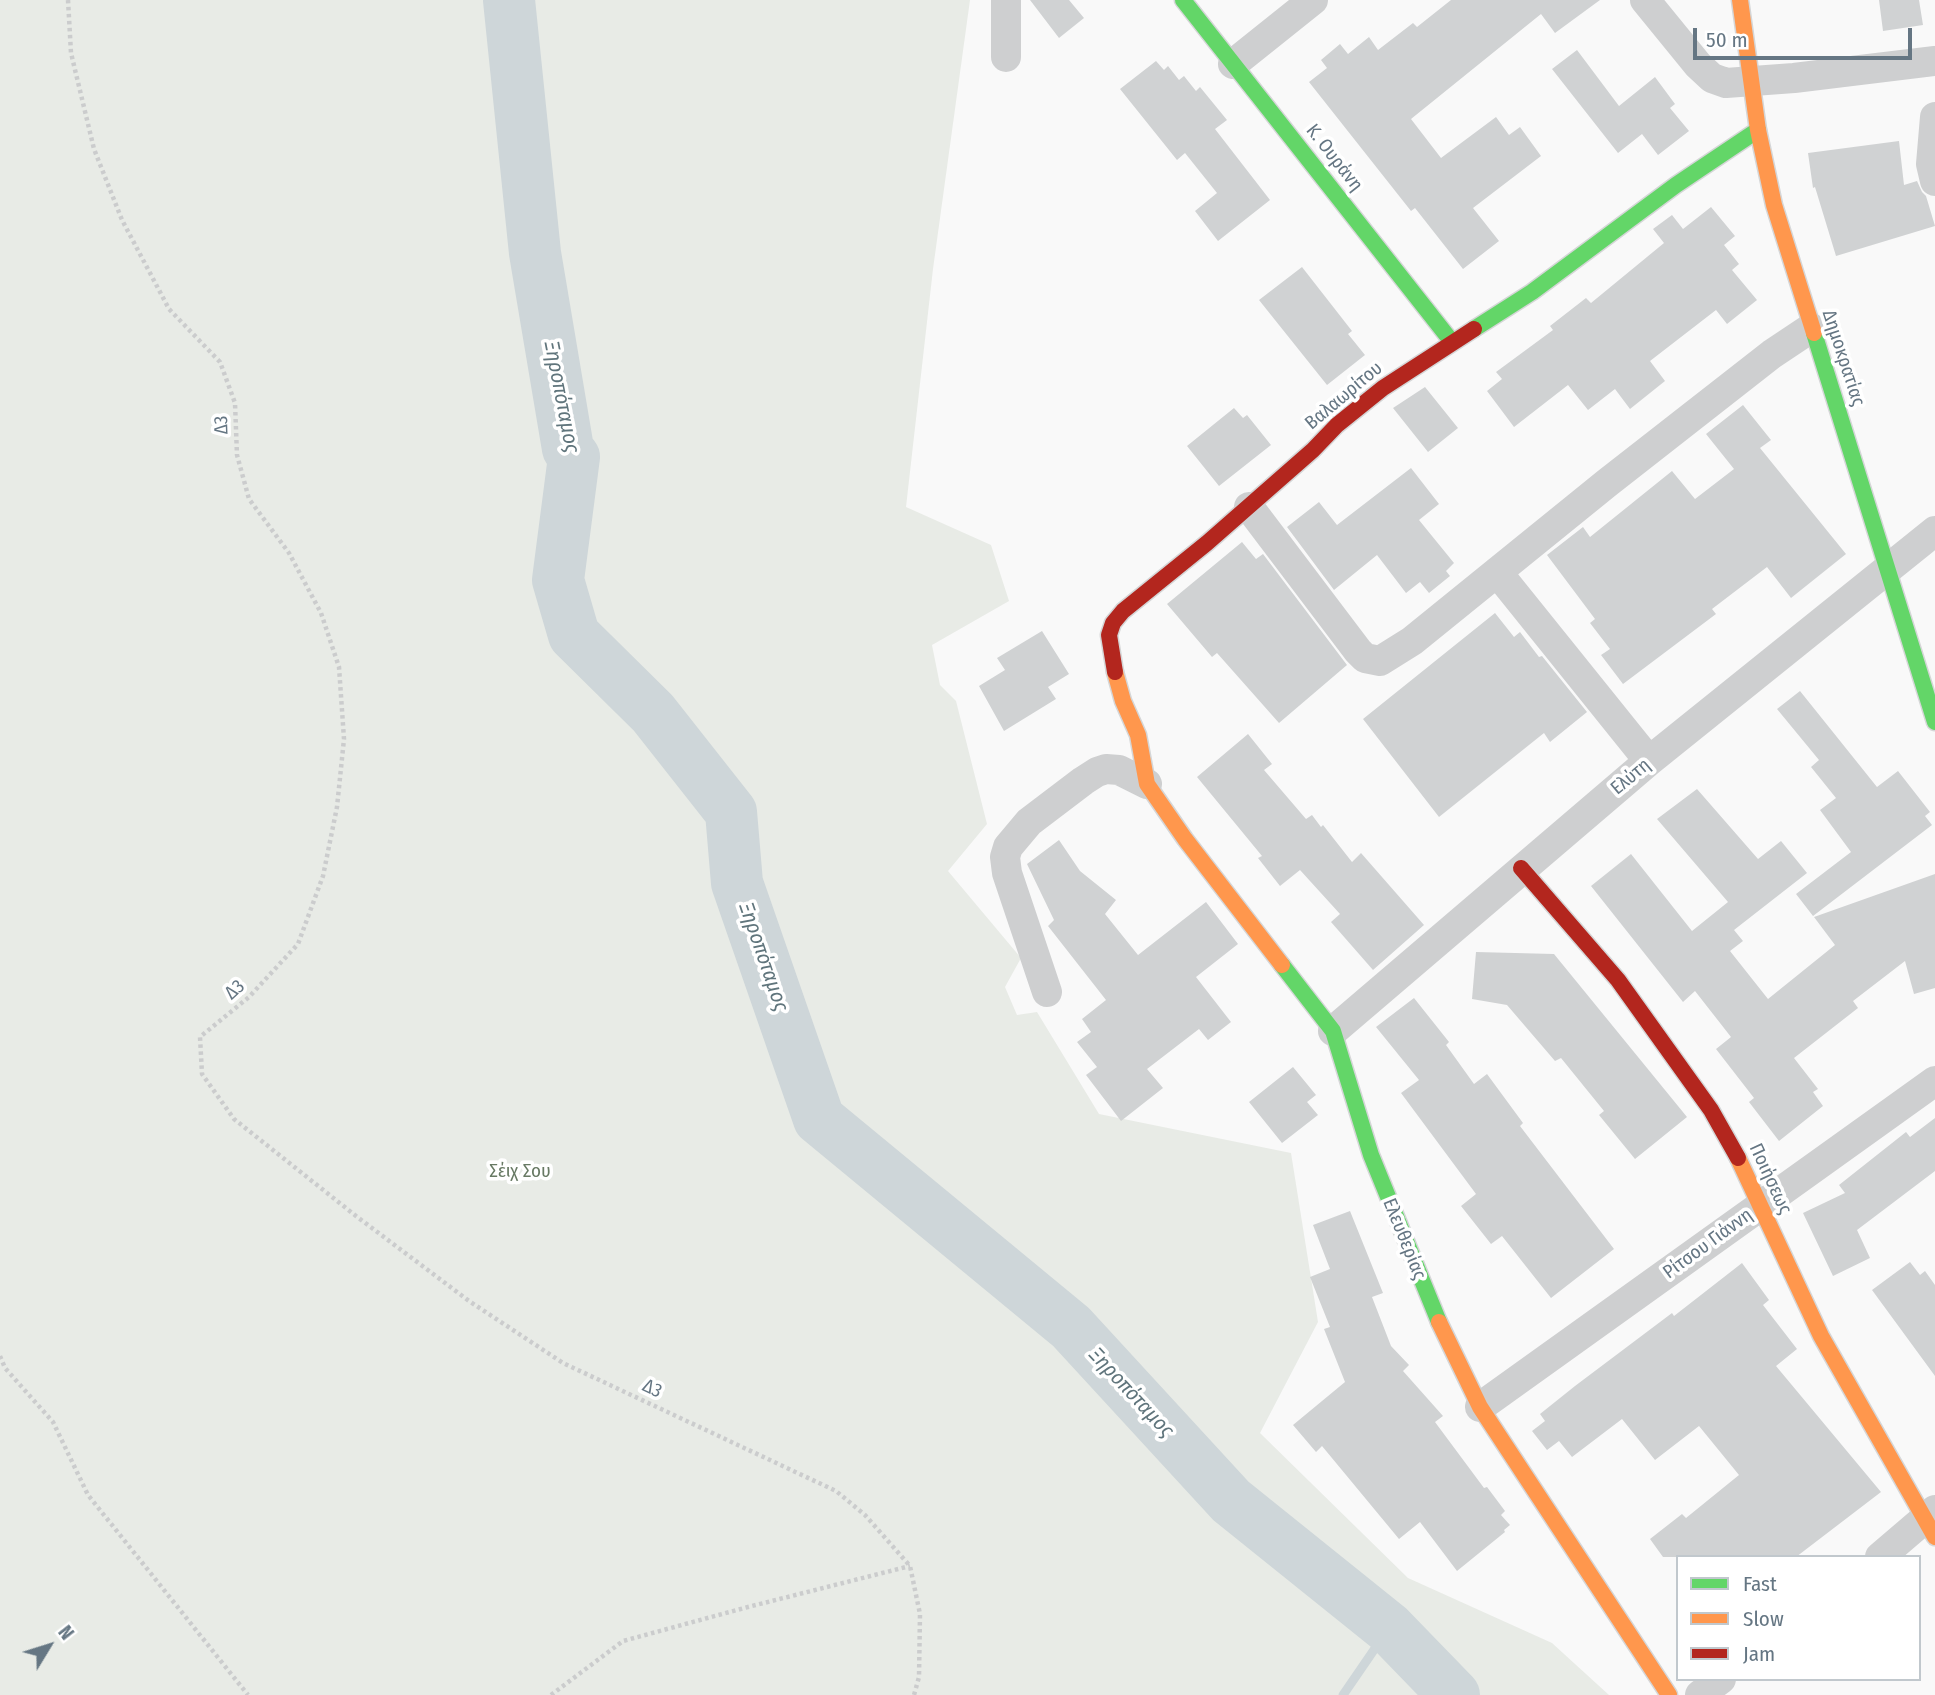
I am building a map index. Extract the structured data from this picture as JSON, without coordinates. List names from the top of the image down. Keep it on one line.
{"streets":{"street":["Κ. Ουράνη","Δημοκρατίας","Βαλαωρίτου","Ελύτη","Ποιήσεως","Ελευθερίας","Ρίτσου Γιάννη"],"path":["Δ3"]},"crossings":[["Κ. Ουράνη","Βαλαωρίτου"],["Δημοκρατίας","Βαλαωρίτου"],["Δημοκρατίας","Ελύτη"],["Βαλαωρίτου","Ελευθερίας"],["Ελύτη","Ποιήσεως"],["Ελύτη","Ελευθερίας"],["Ποιήσεως","Ρίτσου Γιάννη"],["Ελευθερίας","Ρίτσου Γιάννη"]],"water":["Ξηροπόταμος"],"parks":["Σέιχ Σου"],"legend":["Fast","Slow","Jam"],"scale_bar":"50 m","north":"top right"}
